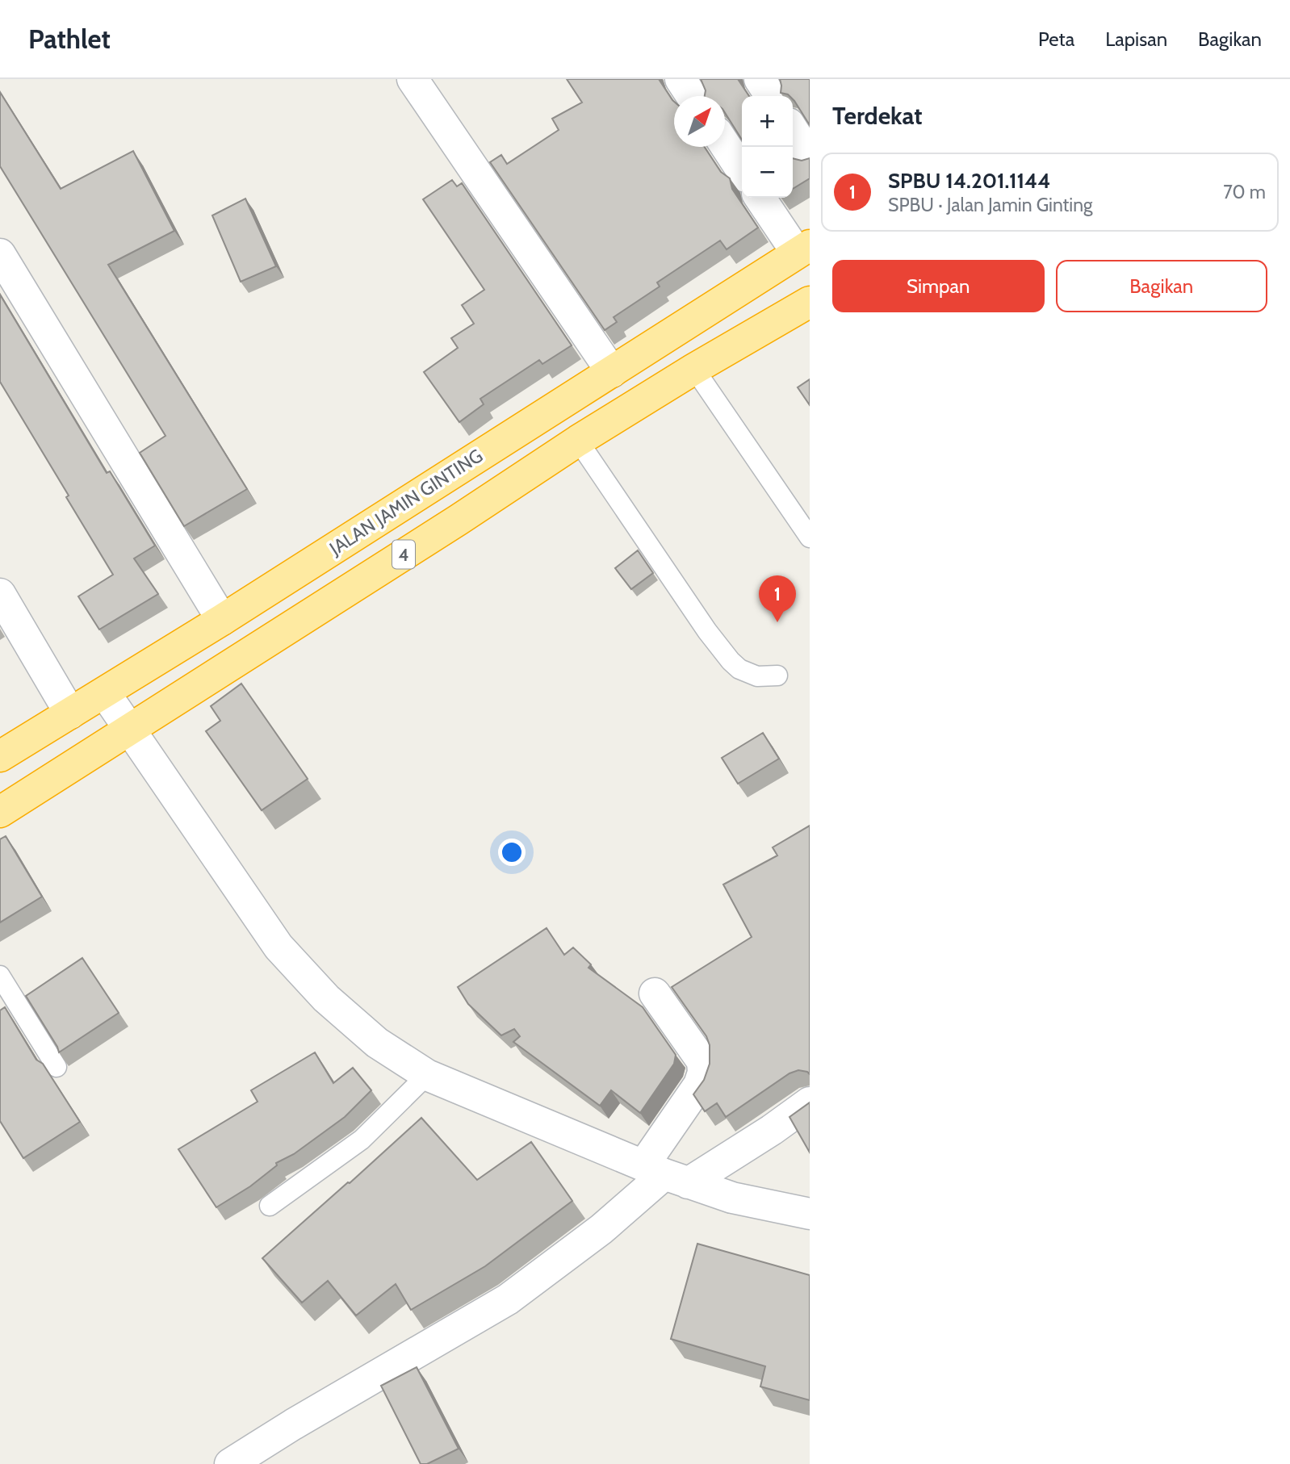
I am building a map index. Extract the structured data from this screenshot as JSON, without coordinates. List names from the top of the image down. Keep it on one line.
{"streets":{"highway":["JALAN JAMIN GINTING","4"]},"north":"top right","page":{"header":"Pathlet","nav":["Peta","Lapisan","Bagikan"],"heading":"Terdekat","map_buttons":["+","−"],"list":[{"mark":"1","name":"SPBU 14.201.1144","note":"SPBU · Jalan Jamin Ginting","value":"70 m"}],"buttons":["Simpan","Bagikan"],"pins":"1"}}
